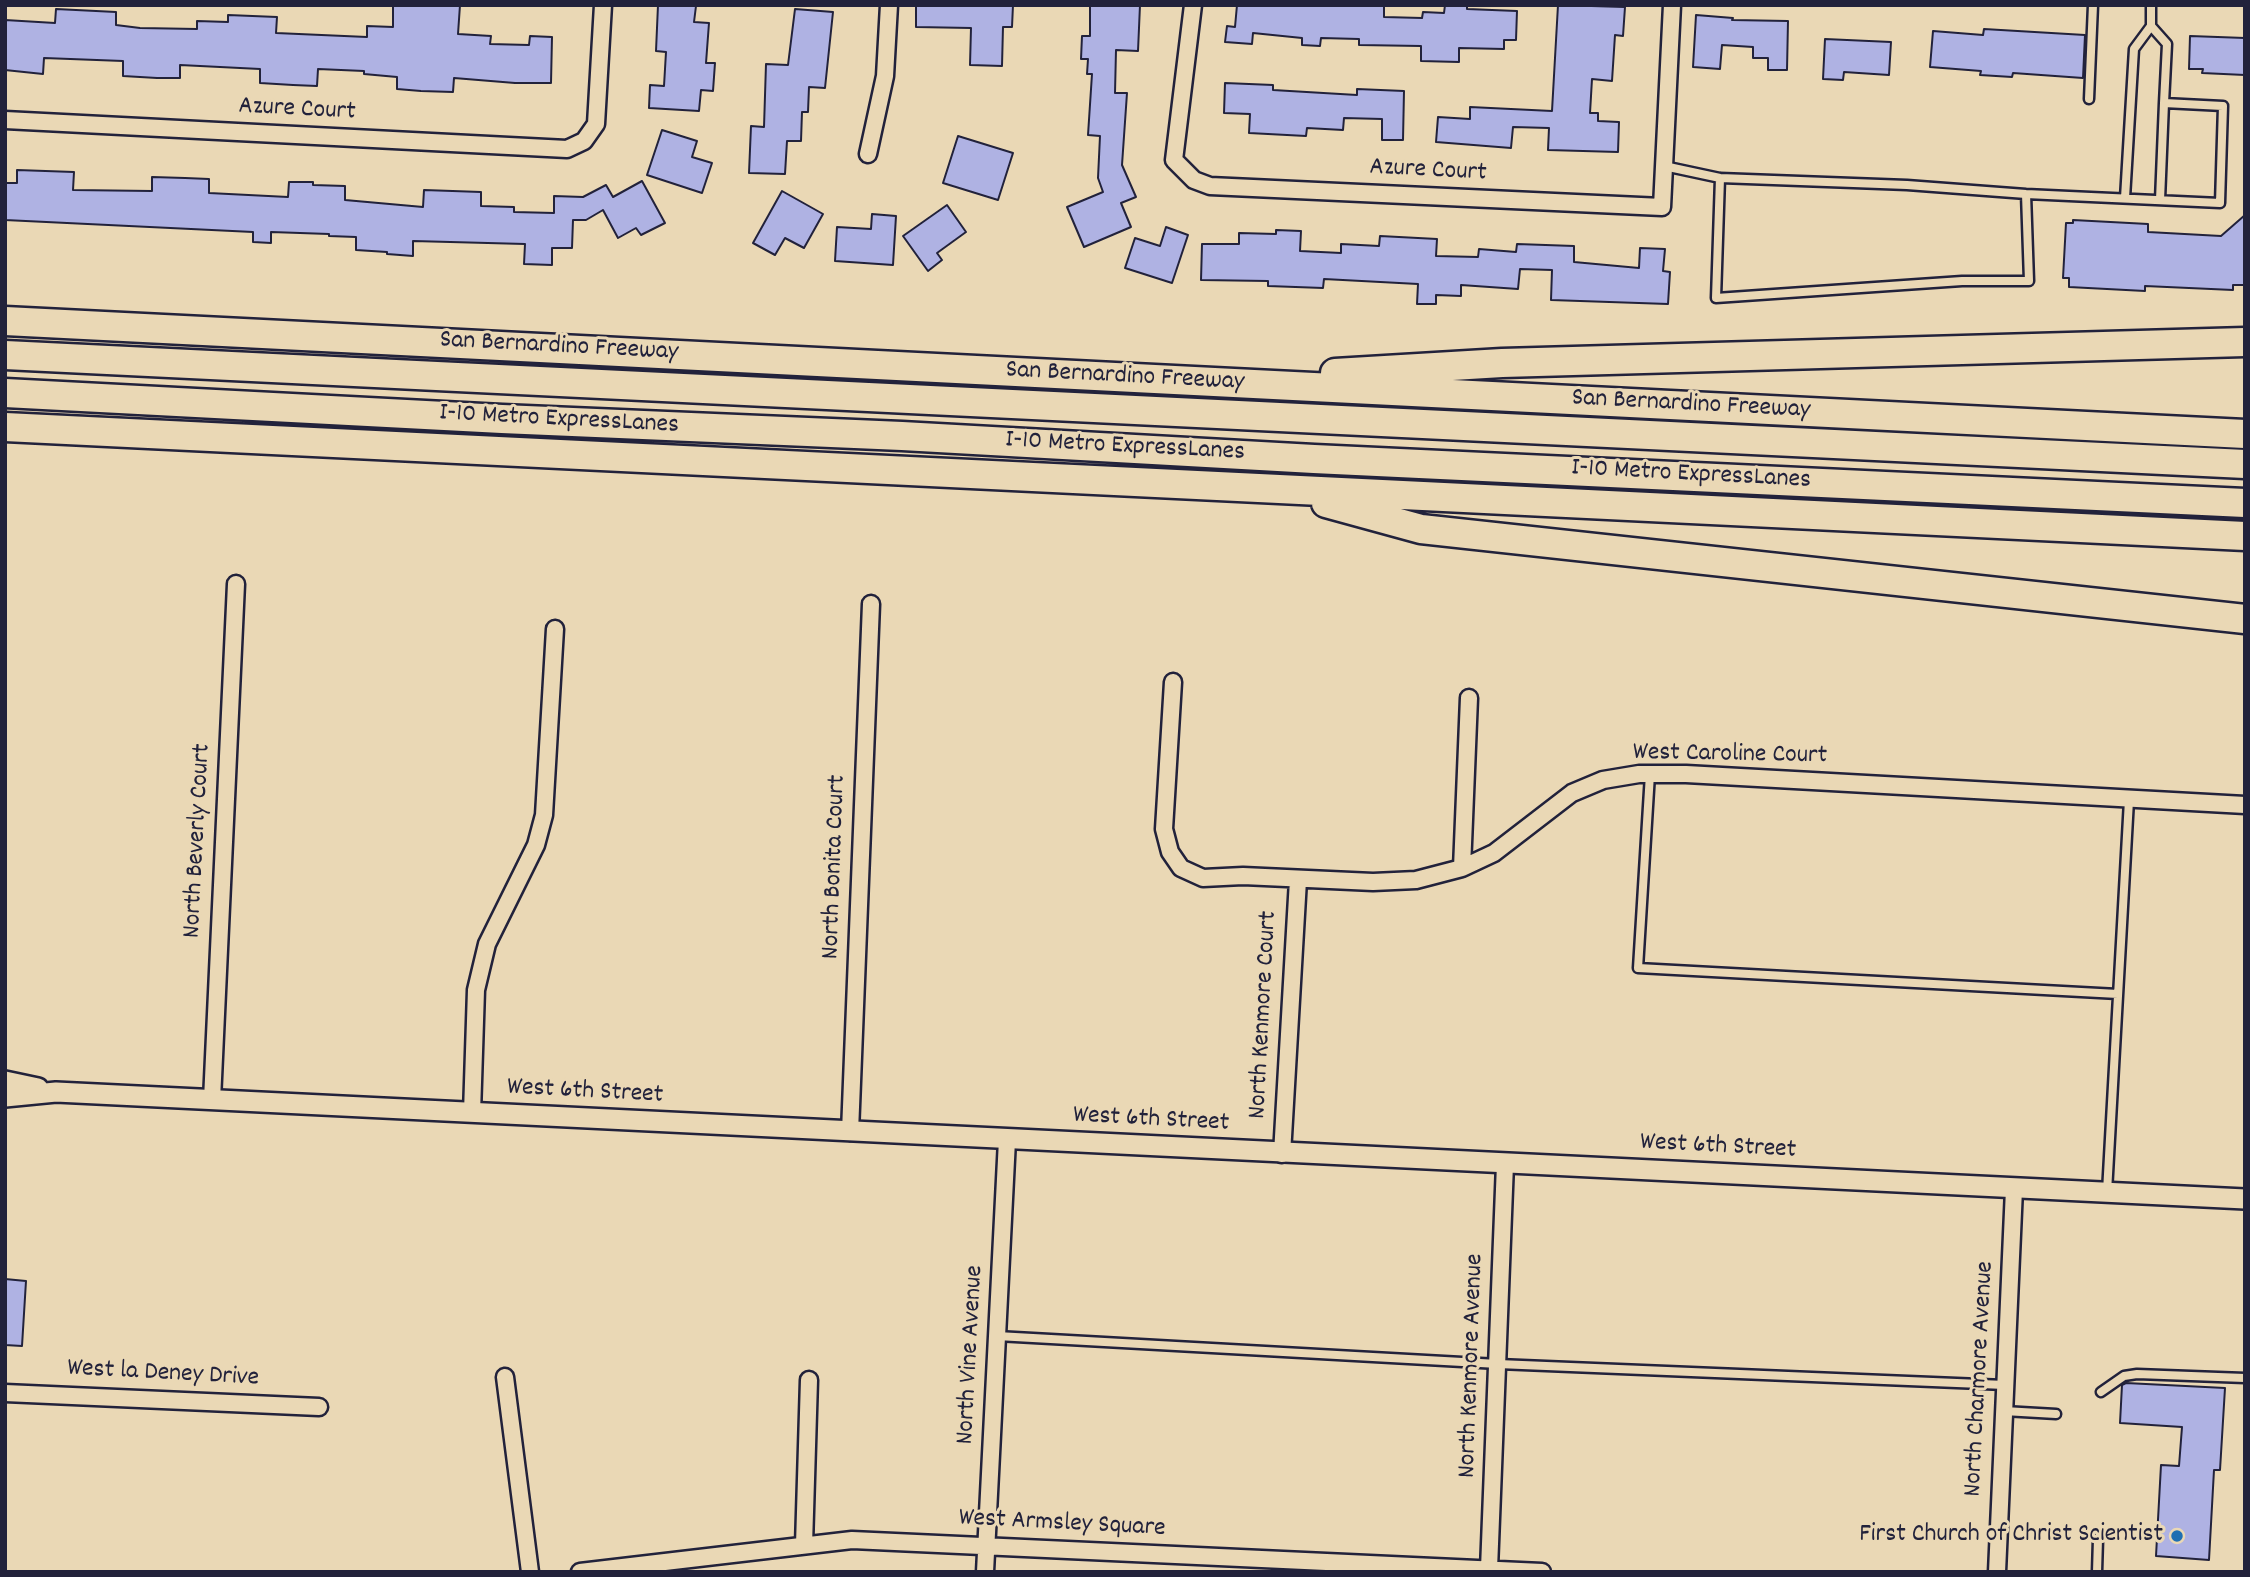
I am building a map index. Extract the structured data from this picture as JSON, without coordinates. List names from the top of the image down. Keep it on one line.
{"streets":{"highway":["San Bernardino Freeway","I-10 Metro ExpressLanes"],"street":["Azure Court","West Caroline Court","North Beverly Court","North Bonita Court","North Kenmore Court","West 6th Street","North Vine Avenue","North Kenmore Avenue","West la Deney Drive","North Charmore Avenue","West Armsley Square"]},"crossings":[["West Caroline Court","North Kenmore Court"],["North Beverly Court","West 6th Street"],["North Bonita Court","West 6th Street"],["North Kenmore Court","West 6th Street"],["West 6th Street","North Vine Avenue"],["West 6th Street","North Kenmore Avenue"],["West 6th Street","North Charmore Avenue"],["North Vine Avenue","West Armsley Square"],["North Kenmore Avenue","West Armsley Square"]],"places":["First Church of Christ Scientist"]}
